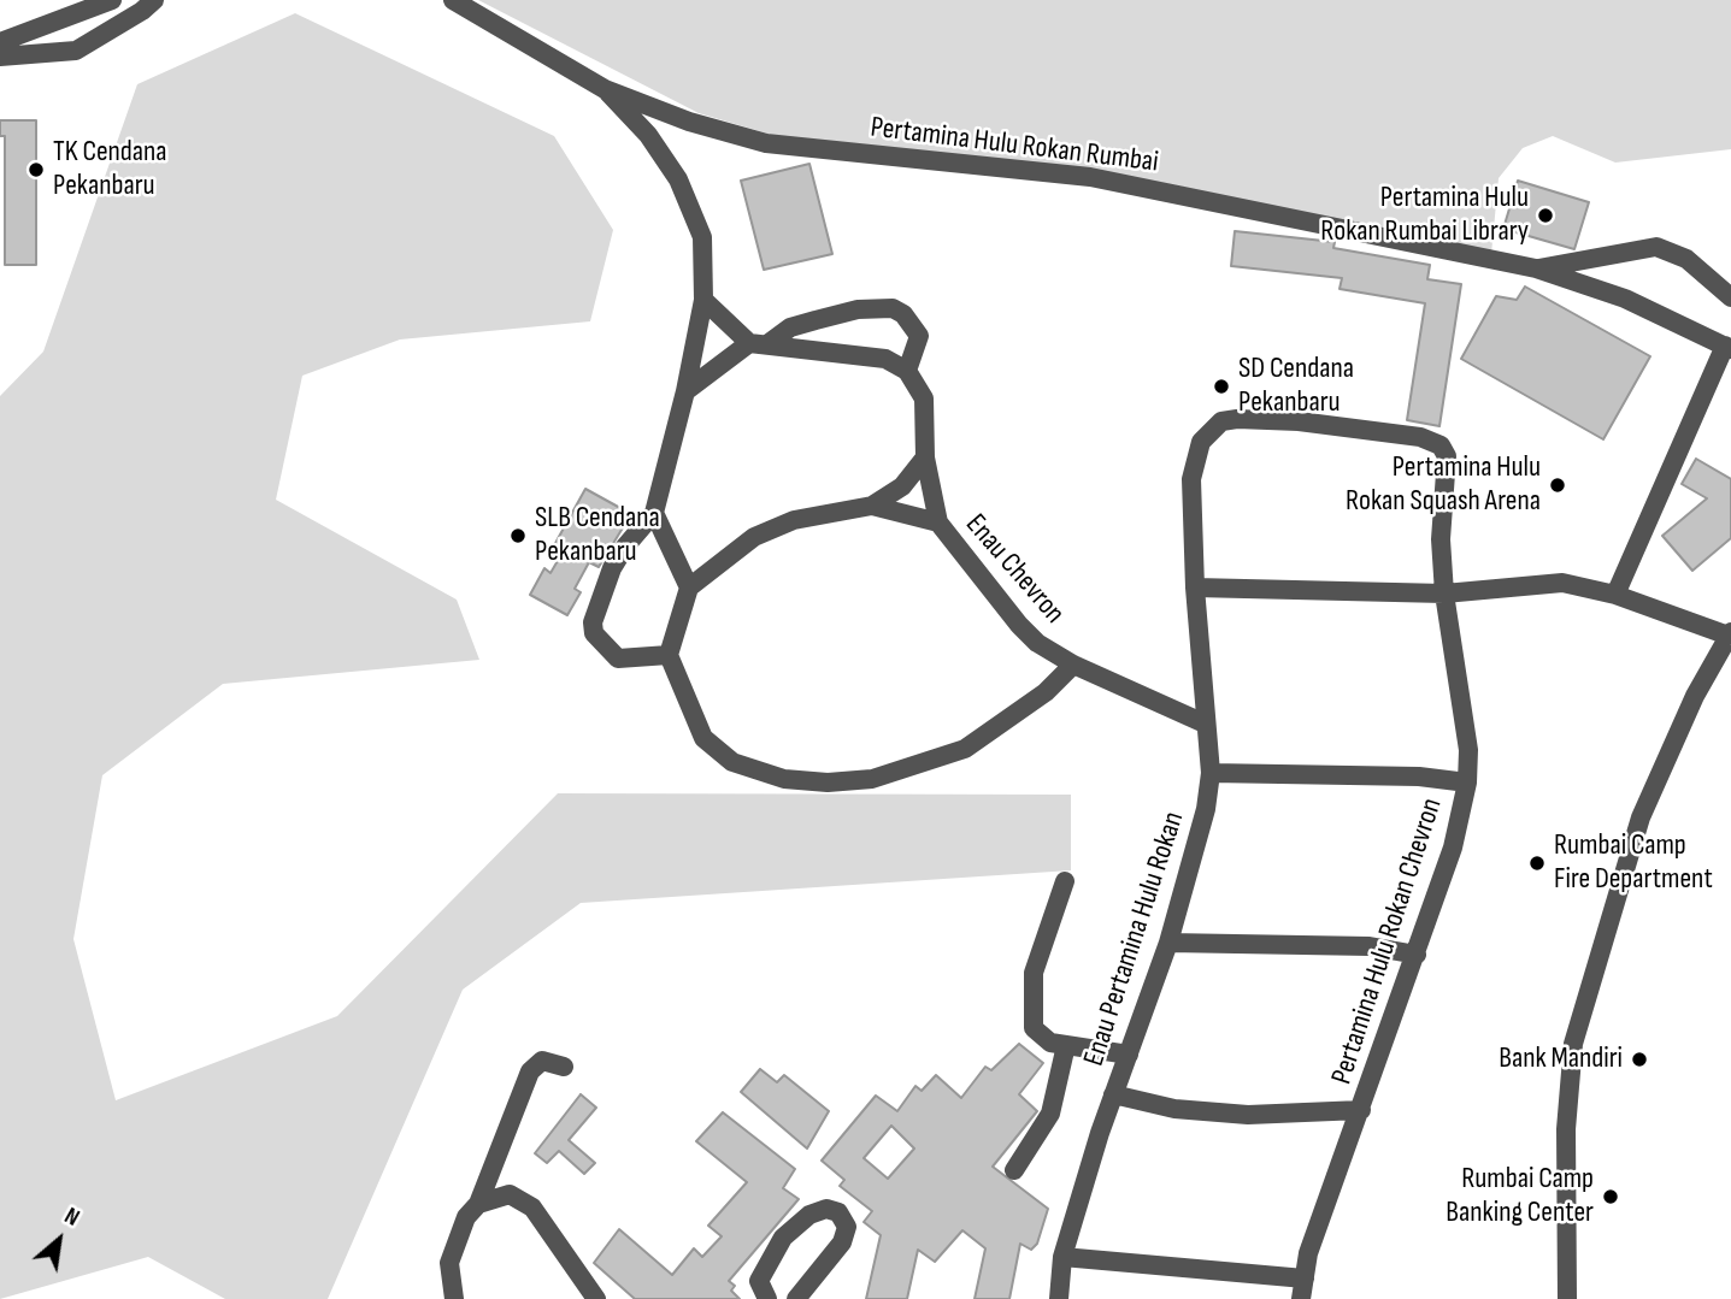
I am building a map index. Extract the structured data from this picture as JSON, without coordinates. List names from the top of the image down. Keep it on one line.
{"streets":{"street":["Pertamina Hulu Rokan Rumbai","Enau Chevron","Enau Pertamina Hulu Rokan","Pertamina Hulu Rokan Chevron"]},"crossings":[["Enau Chevron","Enau Pertamina Hulu Rokan"],["Enau Pertamina Hulu Rokan","Pertamina Hulu Rokan Chevron"]],"places":["TK Cendana Pekanbaru","Pertamina Hulu Rokan Rumbai Library","SD Cendana Pekanbaru","Pertamina Hulu Rokan Squash Arena","SLB Cendana Pekanbaru","Rumbai Camp Fire Department","Bank Mandiri","Rumbai Camp Banking Center"],"north":"top right"}
